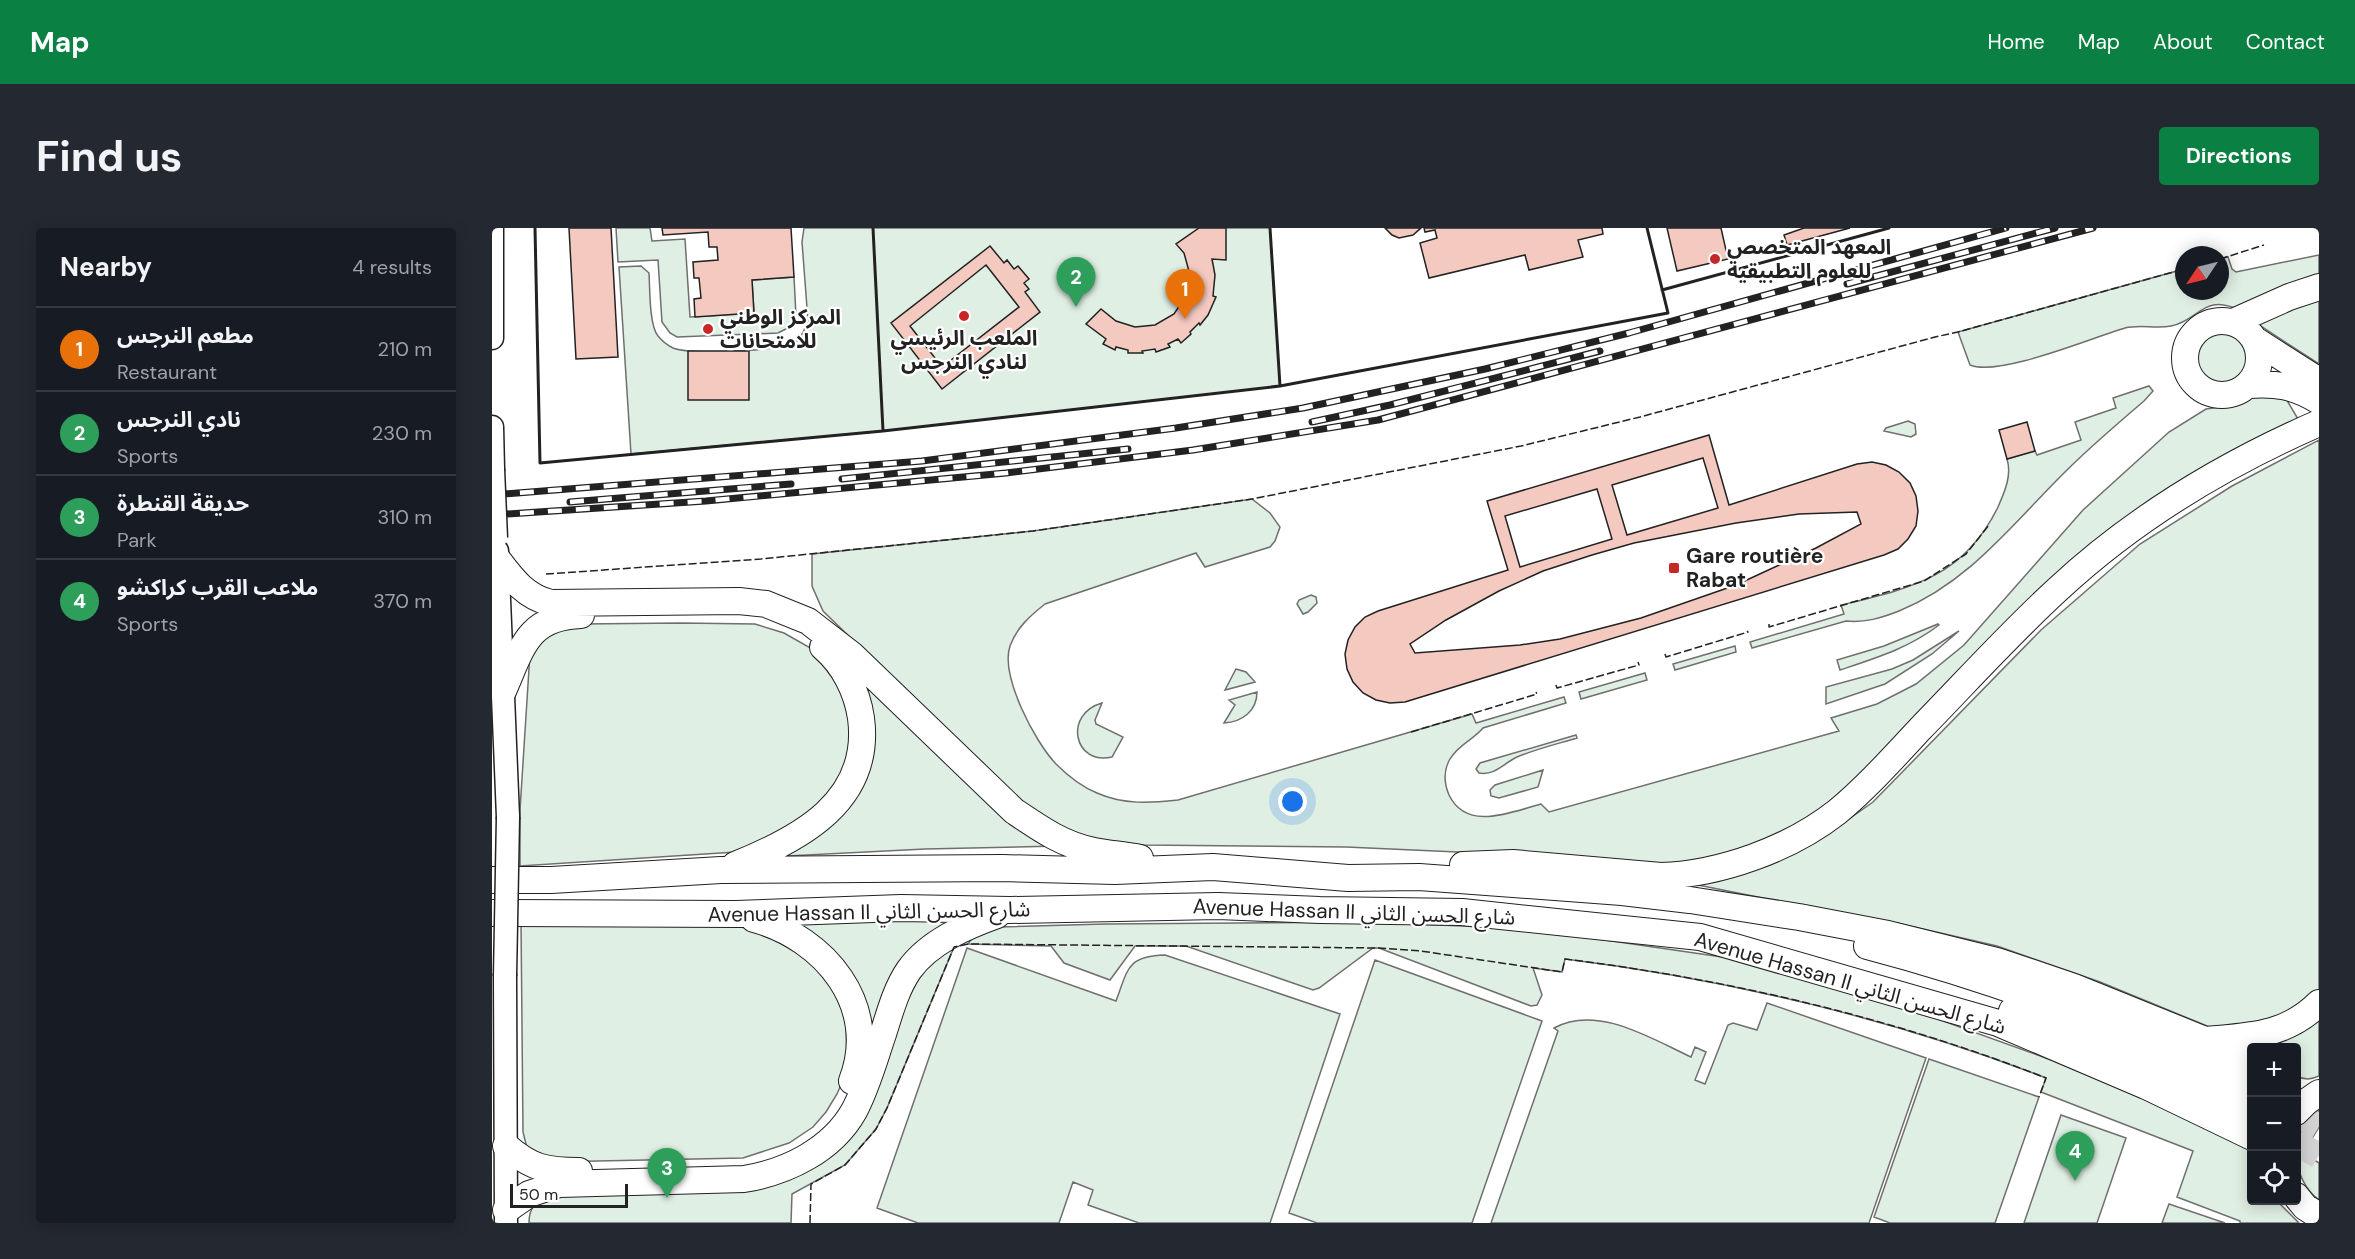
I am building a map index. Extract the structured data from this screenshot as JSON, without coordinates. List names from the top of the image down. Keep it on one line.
{"streets":{"highway":["Avenue Hassan II شارع الحسن الثاني"]},"places":{"other":["المعهد المتخصص للعلوم التطبيقية","الملعب الرئيسي لنادي النرجس","المركز الوطني للامتحانات"],"transit":["Gare routière Rabat"]},"scale_bar":"50 m","north":"bottom left","page":{"header":"Map","nav":["Home","Map","About","Contact"],"buttons":"Directions","title":"Find us","heading":["Nearby","4 results"],"pins":["2","1","4","3"],"list":[{"mark":"1","name":"مطعم النرجس","note":"Restaurant","value":"210 m"},{"mark":"2","name":"نادي النرجس","note":"Sports","value":"230 m"},{"mark":"3","name":"حديقة القنطرة","note":"Park","value":"310 m"},{"mark":"4","name":"ملاعب القرب كراكشو","note":"Sports","value":"370 m"}],"map_buttons":["+","−"],"scale":"50 m"}}
